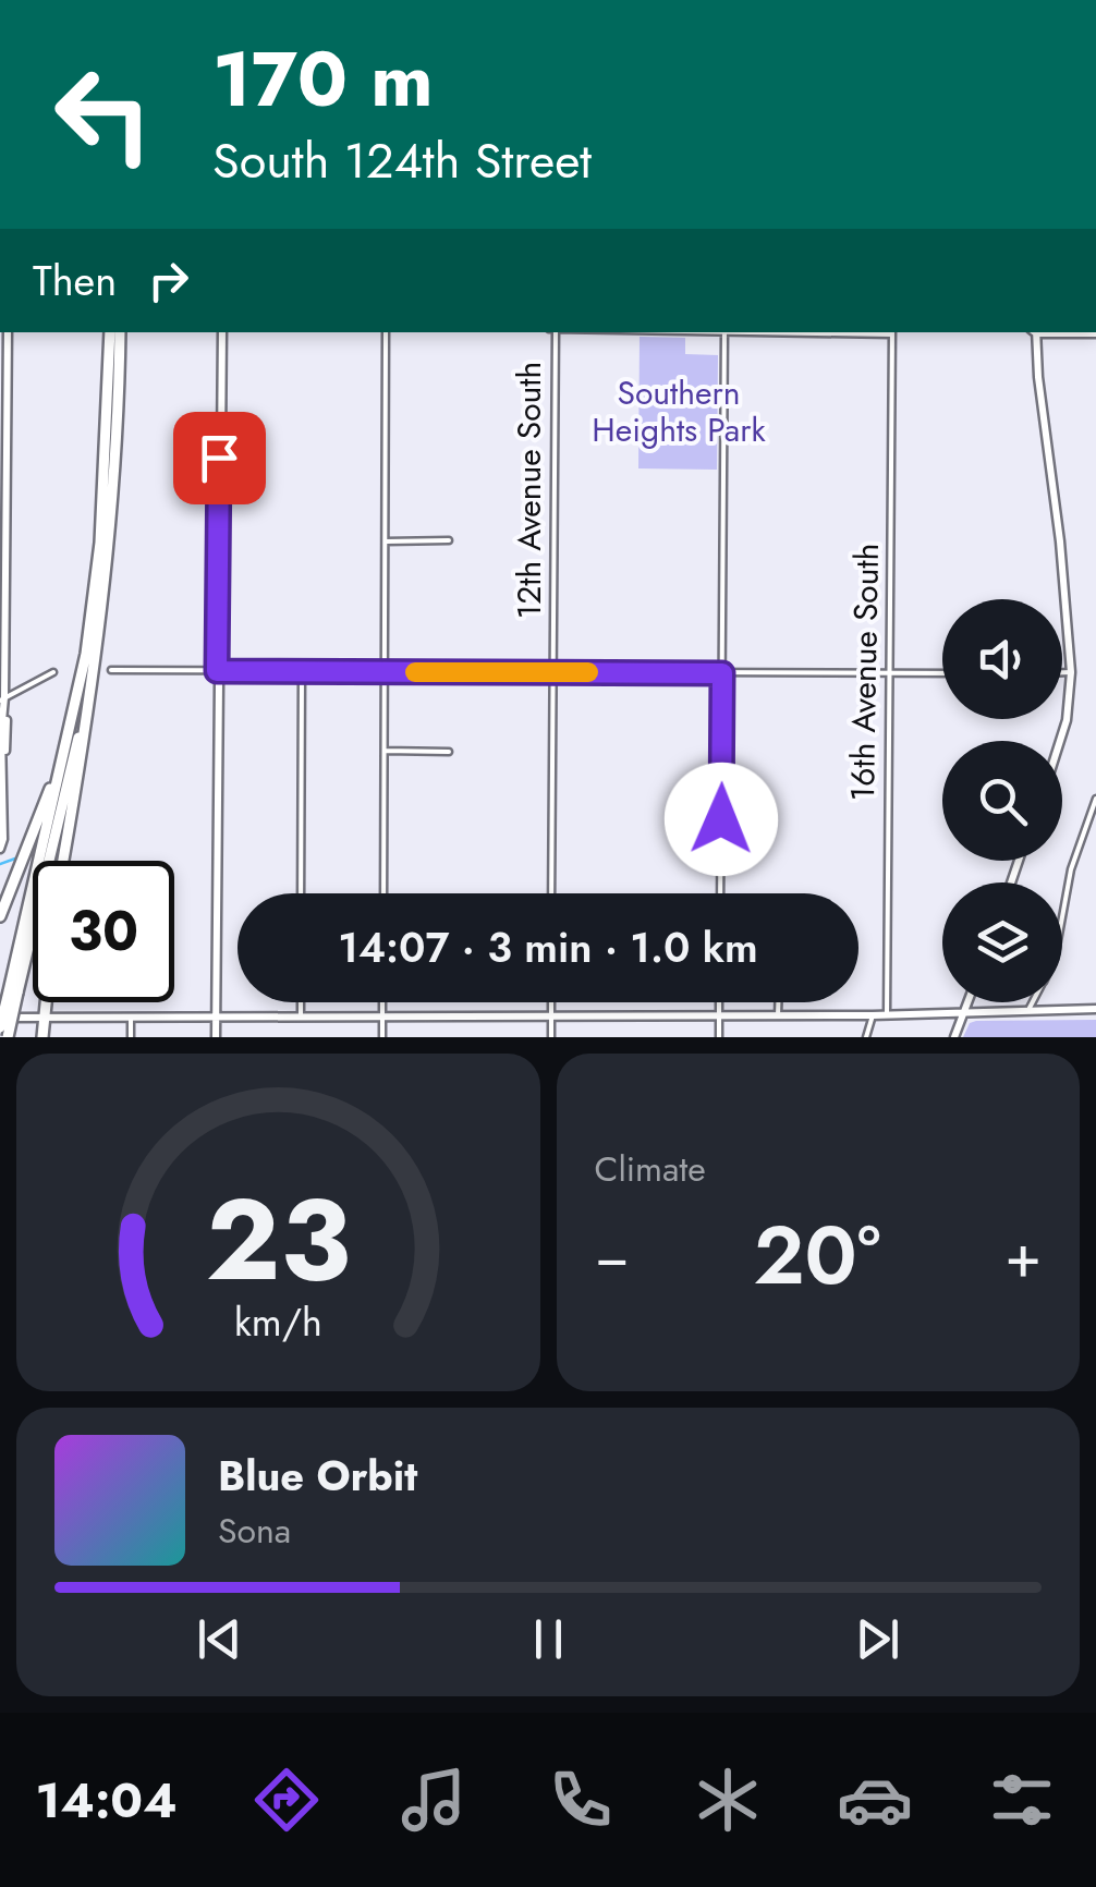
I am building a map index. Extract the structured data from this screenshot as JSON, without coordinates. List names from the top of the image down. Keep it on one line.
{"streets":{"street":["12th Avenue South","16th Avenue South"]},"parks":["Southern Heights Park"],"page":{"turn":["170 m","South 124th Street"],"then":"Then","limit":"30","trip":"14:07 · 3 min · 1.0 km","tile":"Climate","heat":["−","20°","+"],"song":["Blue Orbit","Sona"],"tabs":"14:04","gauge":["23","km/h"]}}
